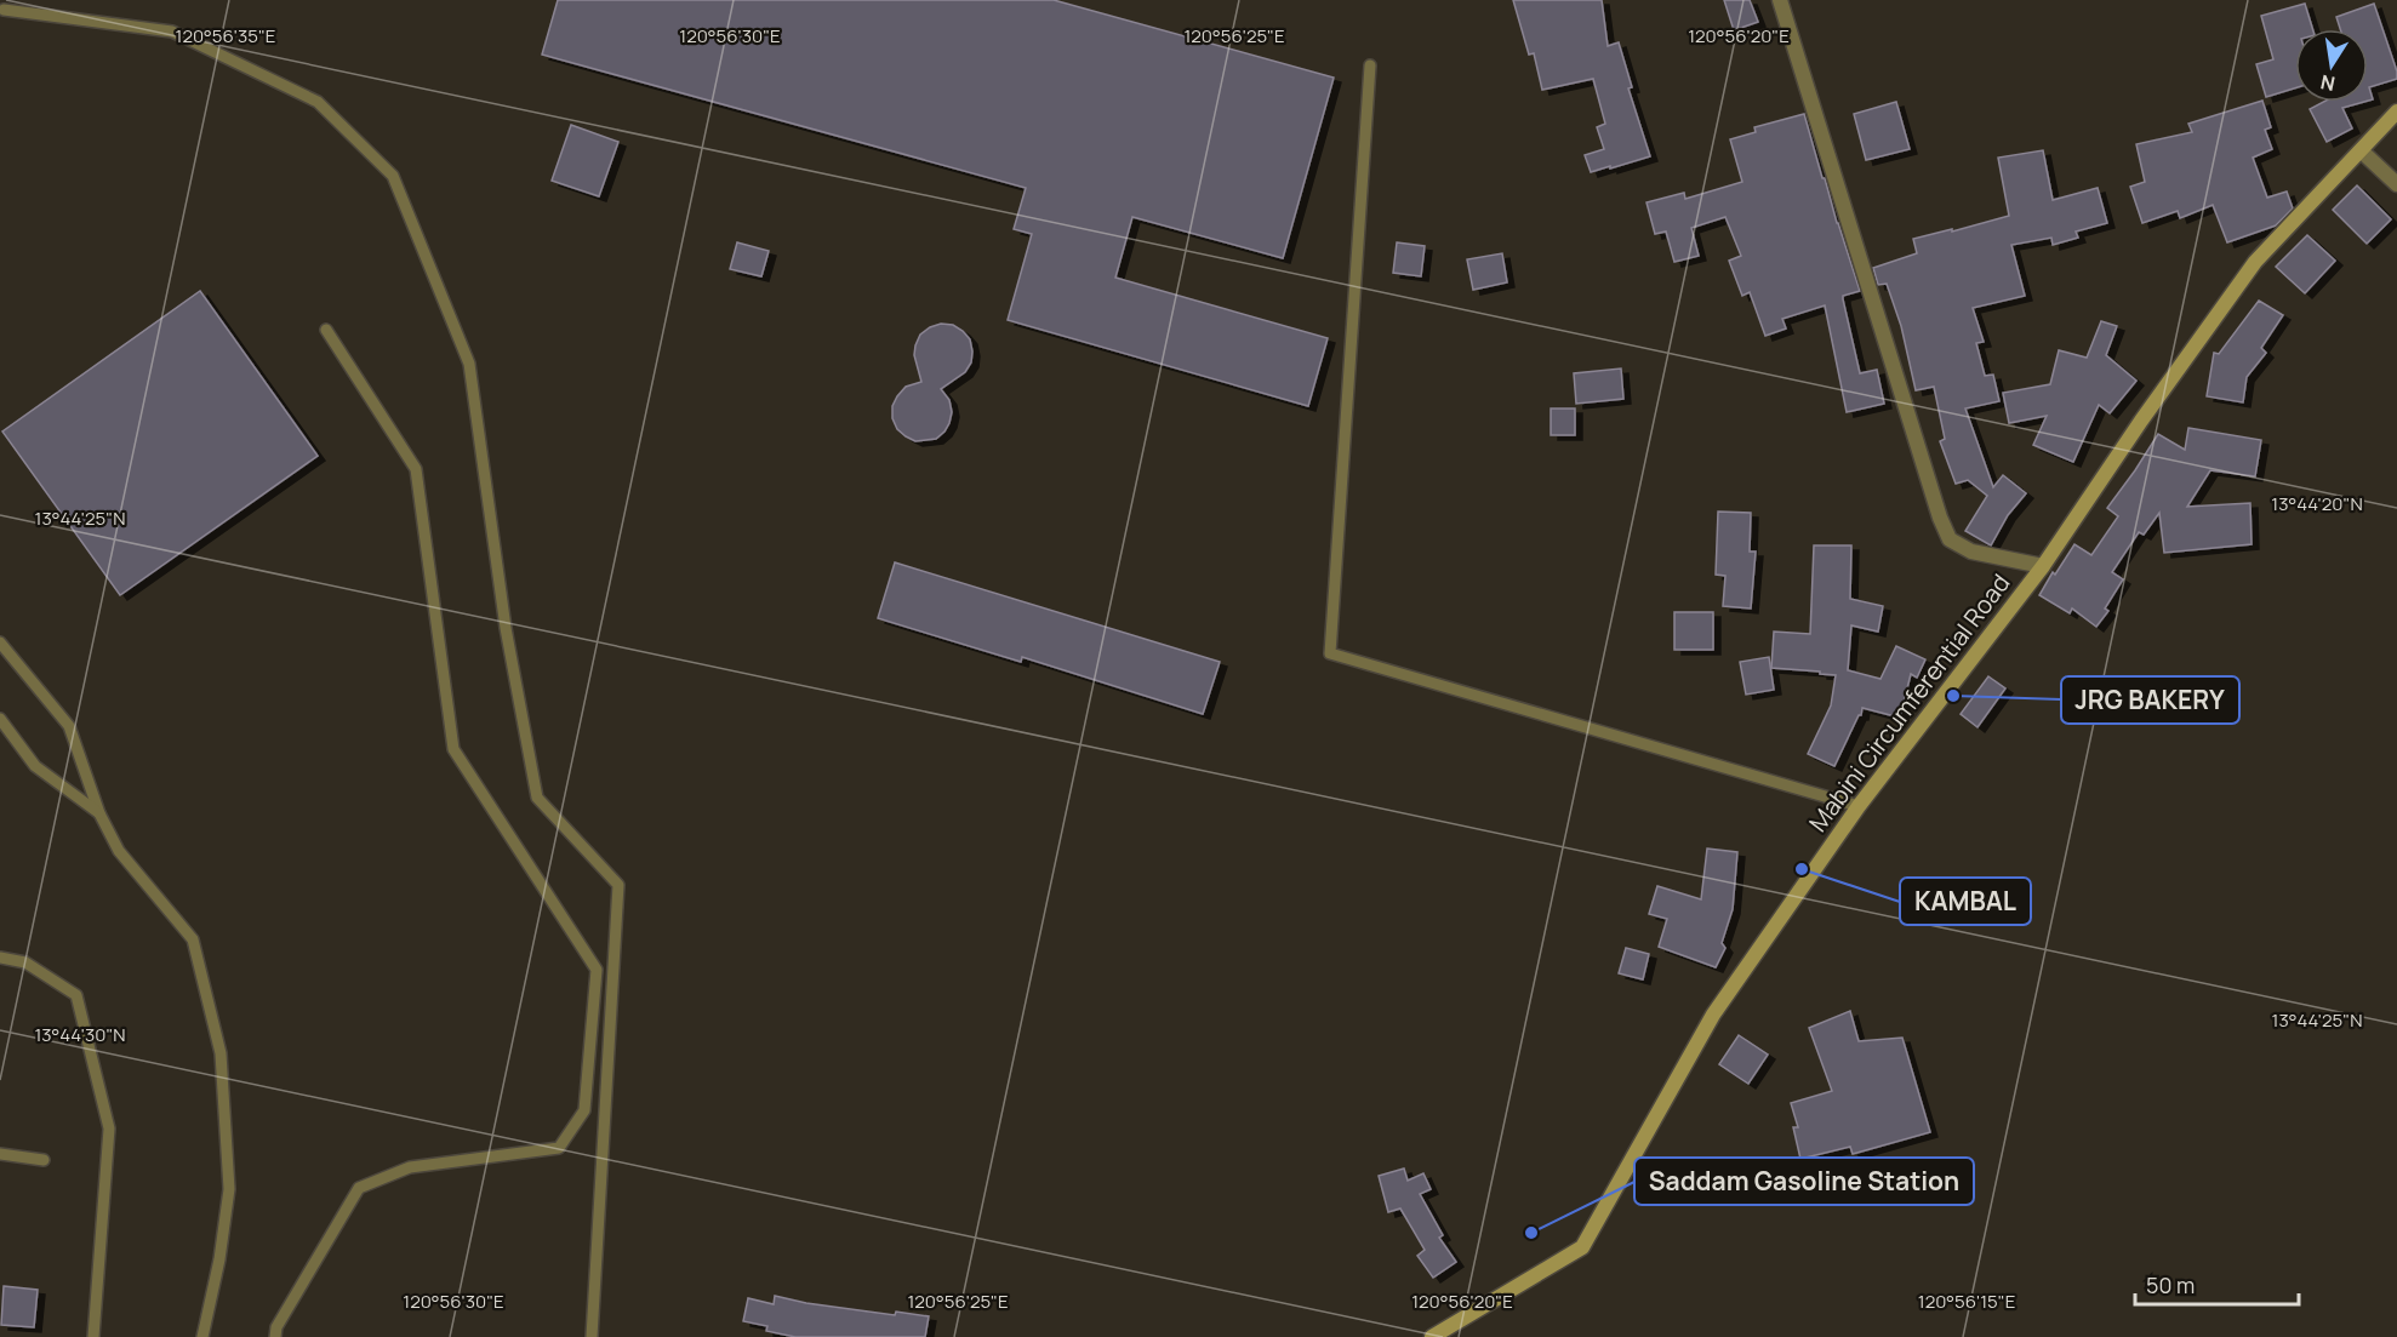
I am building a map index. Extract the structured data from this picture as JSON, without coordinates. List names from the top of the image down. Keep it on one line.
{"streets":{"main road":["Mabini Circumferential Road"]},"places":["JRG BAKERY","KAMBAL","Saddam Gasoline Station"],"scale_bar":"50 m","north":"bottom","coordinates":["120°56'35\"E","120°56'30\"E","120°56'25\"E","120°56'20\"E","13°44'20\"N","13°44'25\"N","13°44'30\"N","120°56'15\"E"]}
